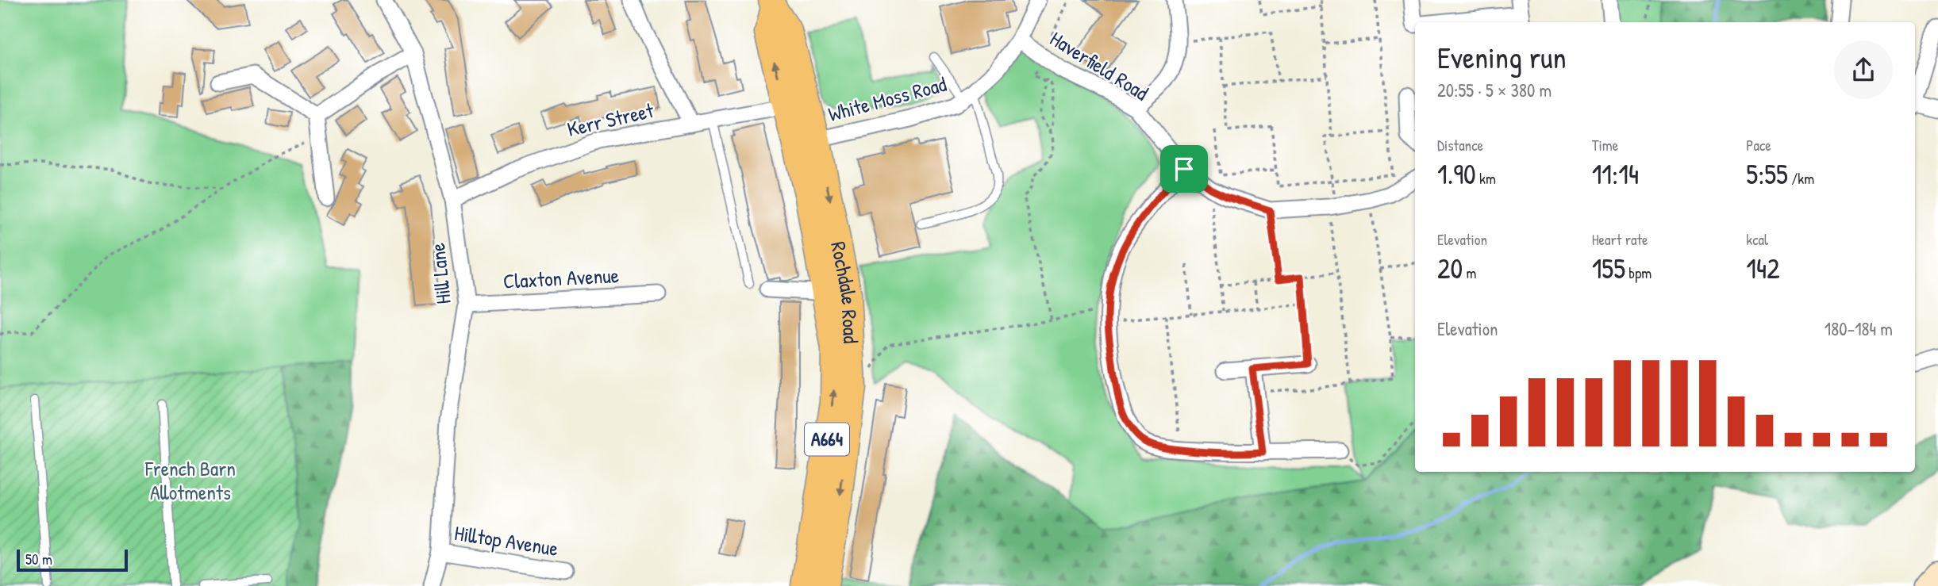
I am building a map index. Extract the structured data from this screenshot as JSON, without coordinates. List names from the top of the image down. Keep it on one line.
{"streets":{"main road":["Rochdale Road","A664"],"street":["Haverfield Road","White Moss Road","Kerr Street","Hill Lane","Claxton Avenue","Hilltop Avenue"]},"crossings":[["Haverfield Road","White Moss Road"],["White Moss Road","Rochdale Road"],["Kerr Street","Hill Lane"],["Kerr Street","Rochdale Road"],["Hill Lane","Claxton Avenue"],["Hill Lane","Hilltop Avenue"]],"parks":["French Barn Allotments"],"scale_bar":"50 m","page":{"heading":["Evening run","20:55 · 5 × 380 m"],"stats":[["Distance","1.90 km"],["Time","11:14"],["Pace","5:55 /km"],["Elevation","20 m"],["Heart rate","155 bpm"],["kcal","142"]],"chart":["Elevation","180–184 m"],"scale":"50 m"}}
